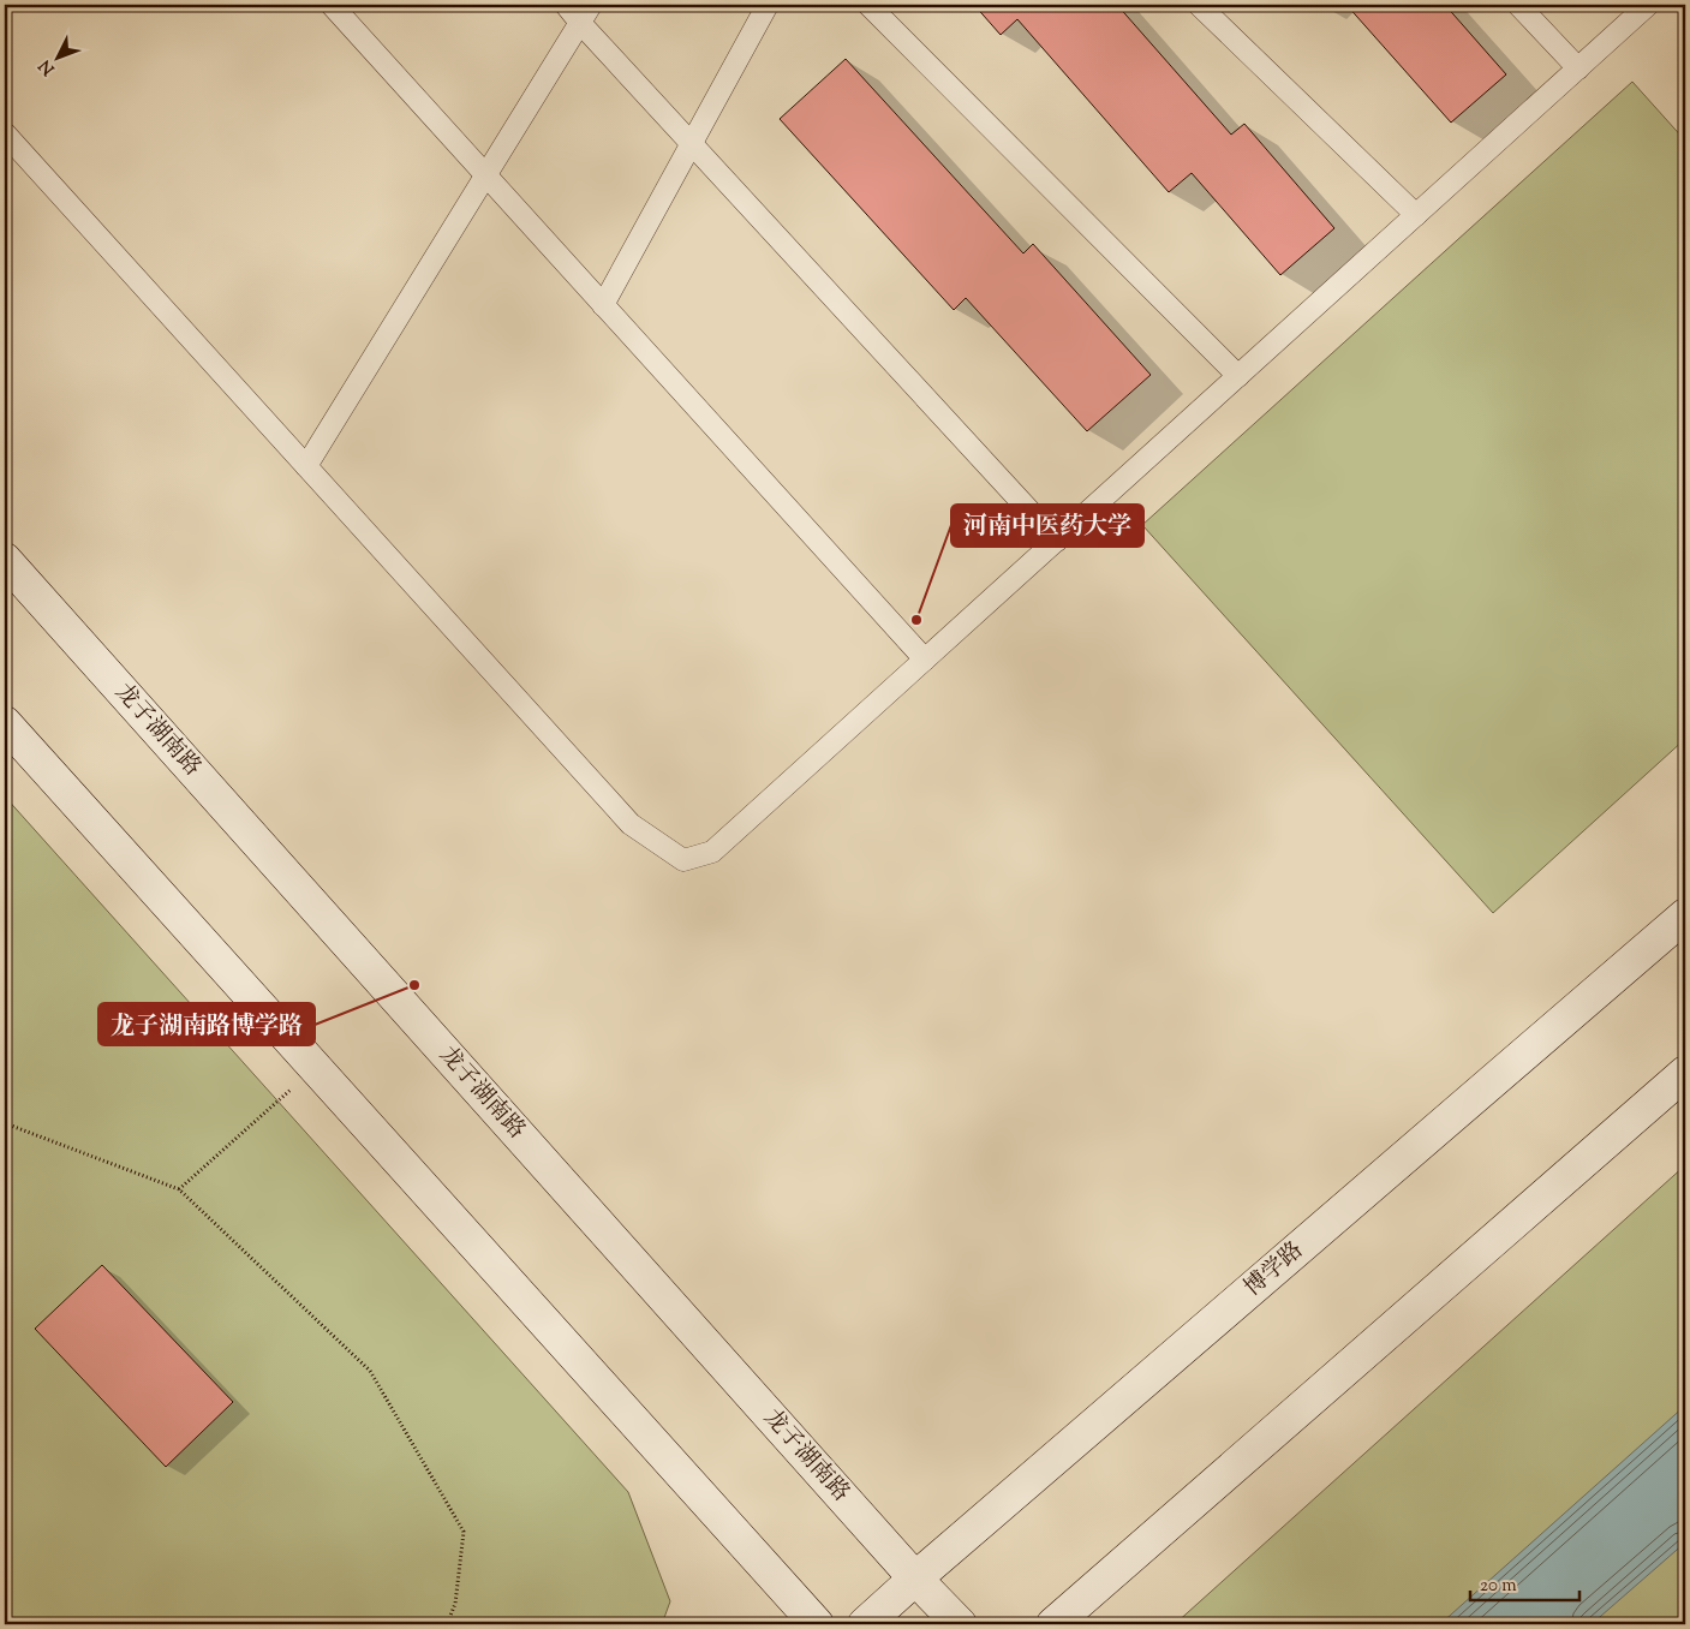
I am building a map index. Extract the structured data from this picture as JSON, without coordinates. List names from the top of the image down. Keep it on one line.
{"streets":{"street":["龙子湖南路","博学路"]},"crossings":[["龙子湖南路","博学路"]],"places":["河南中医药大学","龙子湖南路博学路"],"scale_bar":"20 m","north":"bottom left"}
